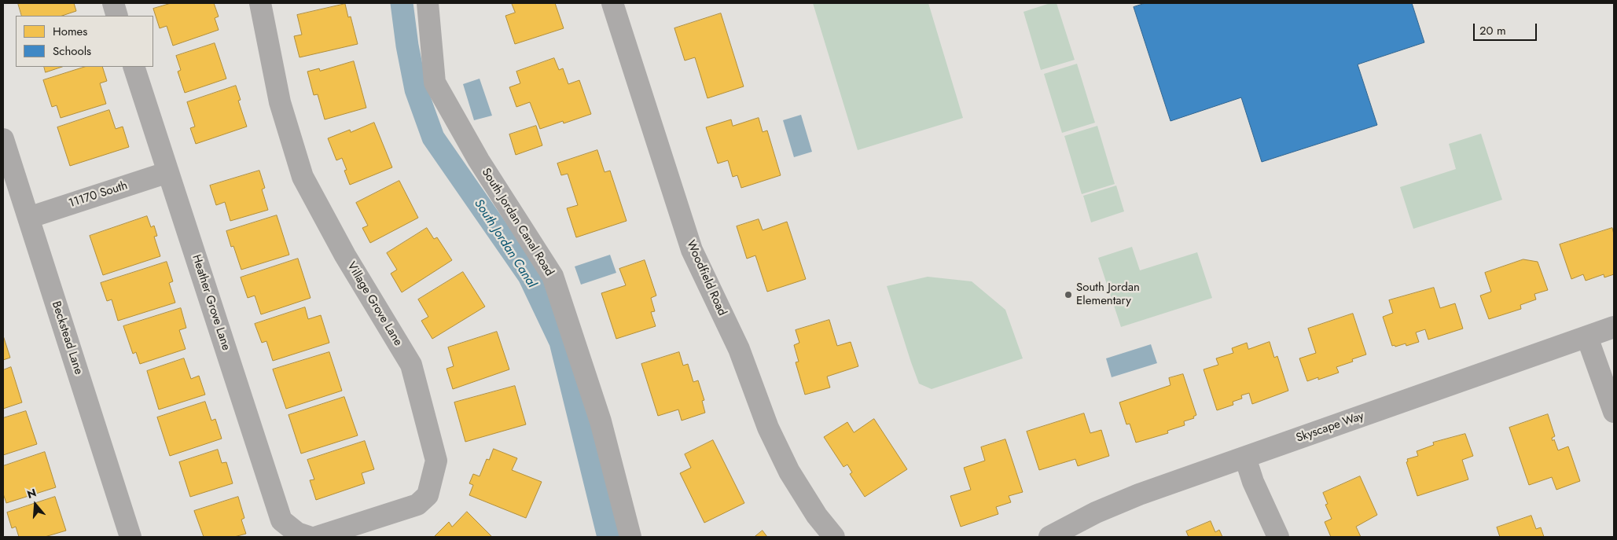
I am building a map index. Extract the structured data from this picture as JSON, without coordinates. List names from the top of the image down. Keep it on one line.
{"streets":{"street":["11170 South","South Jordan Canal Road","Woodfield Road","Heather Grove Lane","Village Grove Lane","Beckstead Lane","Skyscape Way"]},"crossings":[["11170 South","Heather Grove Lane"],["11170 South","Beckstead Lane"],["Heather Grove Lane","Village Grove Lane"]],"water":["South Jordan Canal"],"places":["South Jordan Elementary"],"legend":["Homes","Schools"],"scale_bar":"20 m","north":"top"}
